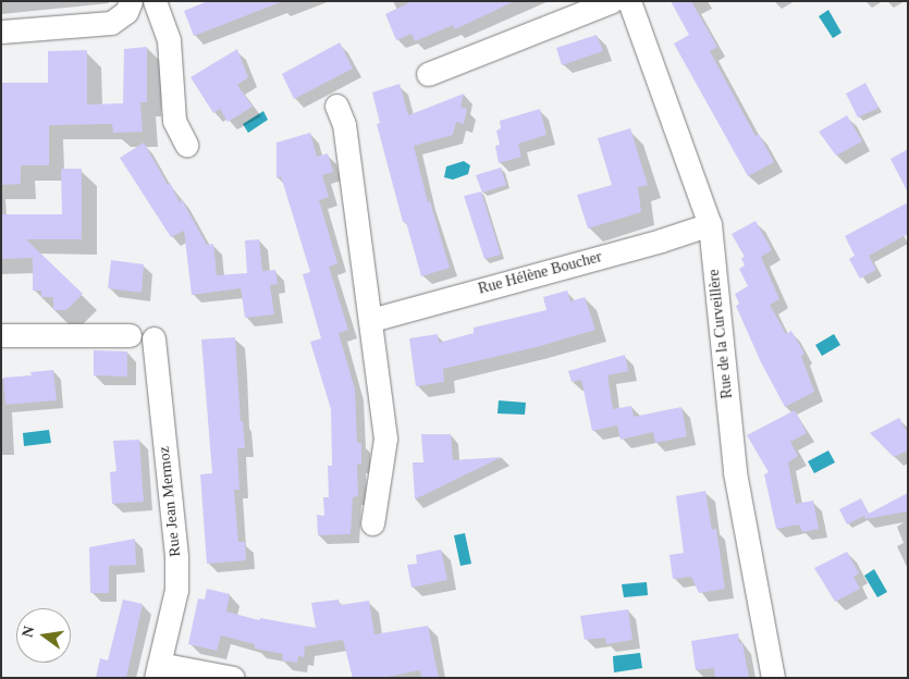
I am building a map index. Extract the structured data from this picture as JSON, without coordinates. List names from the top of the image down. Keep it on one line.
{"streets":{"street":["Rue Hélène Boucher","Rue de la Curveillère","Rue Jean Mermoz"]},"crossings":[["Rue Hélène Boucher","Rue de la Curveillère"]],"north":"left"}
